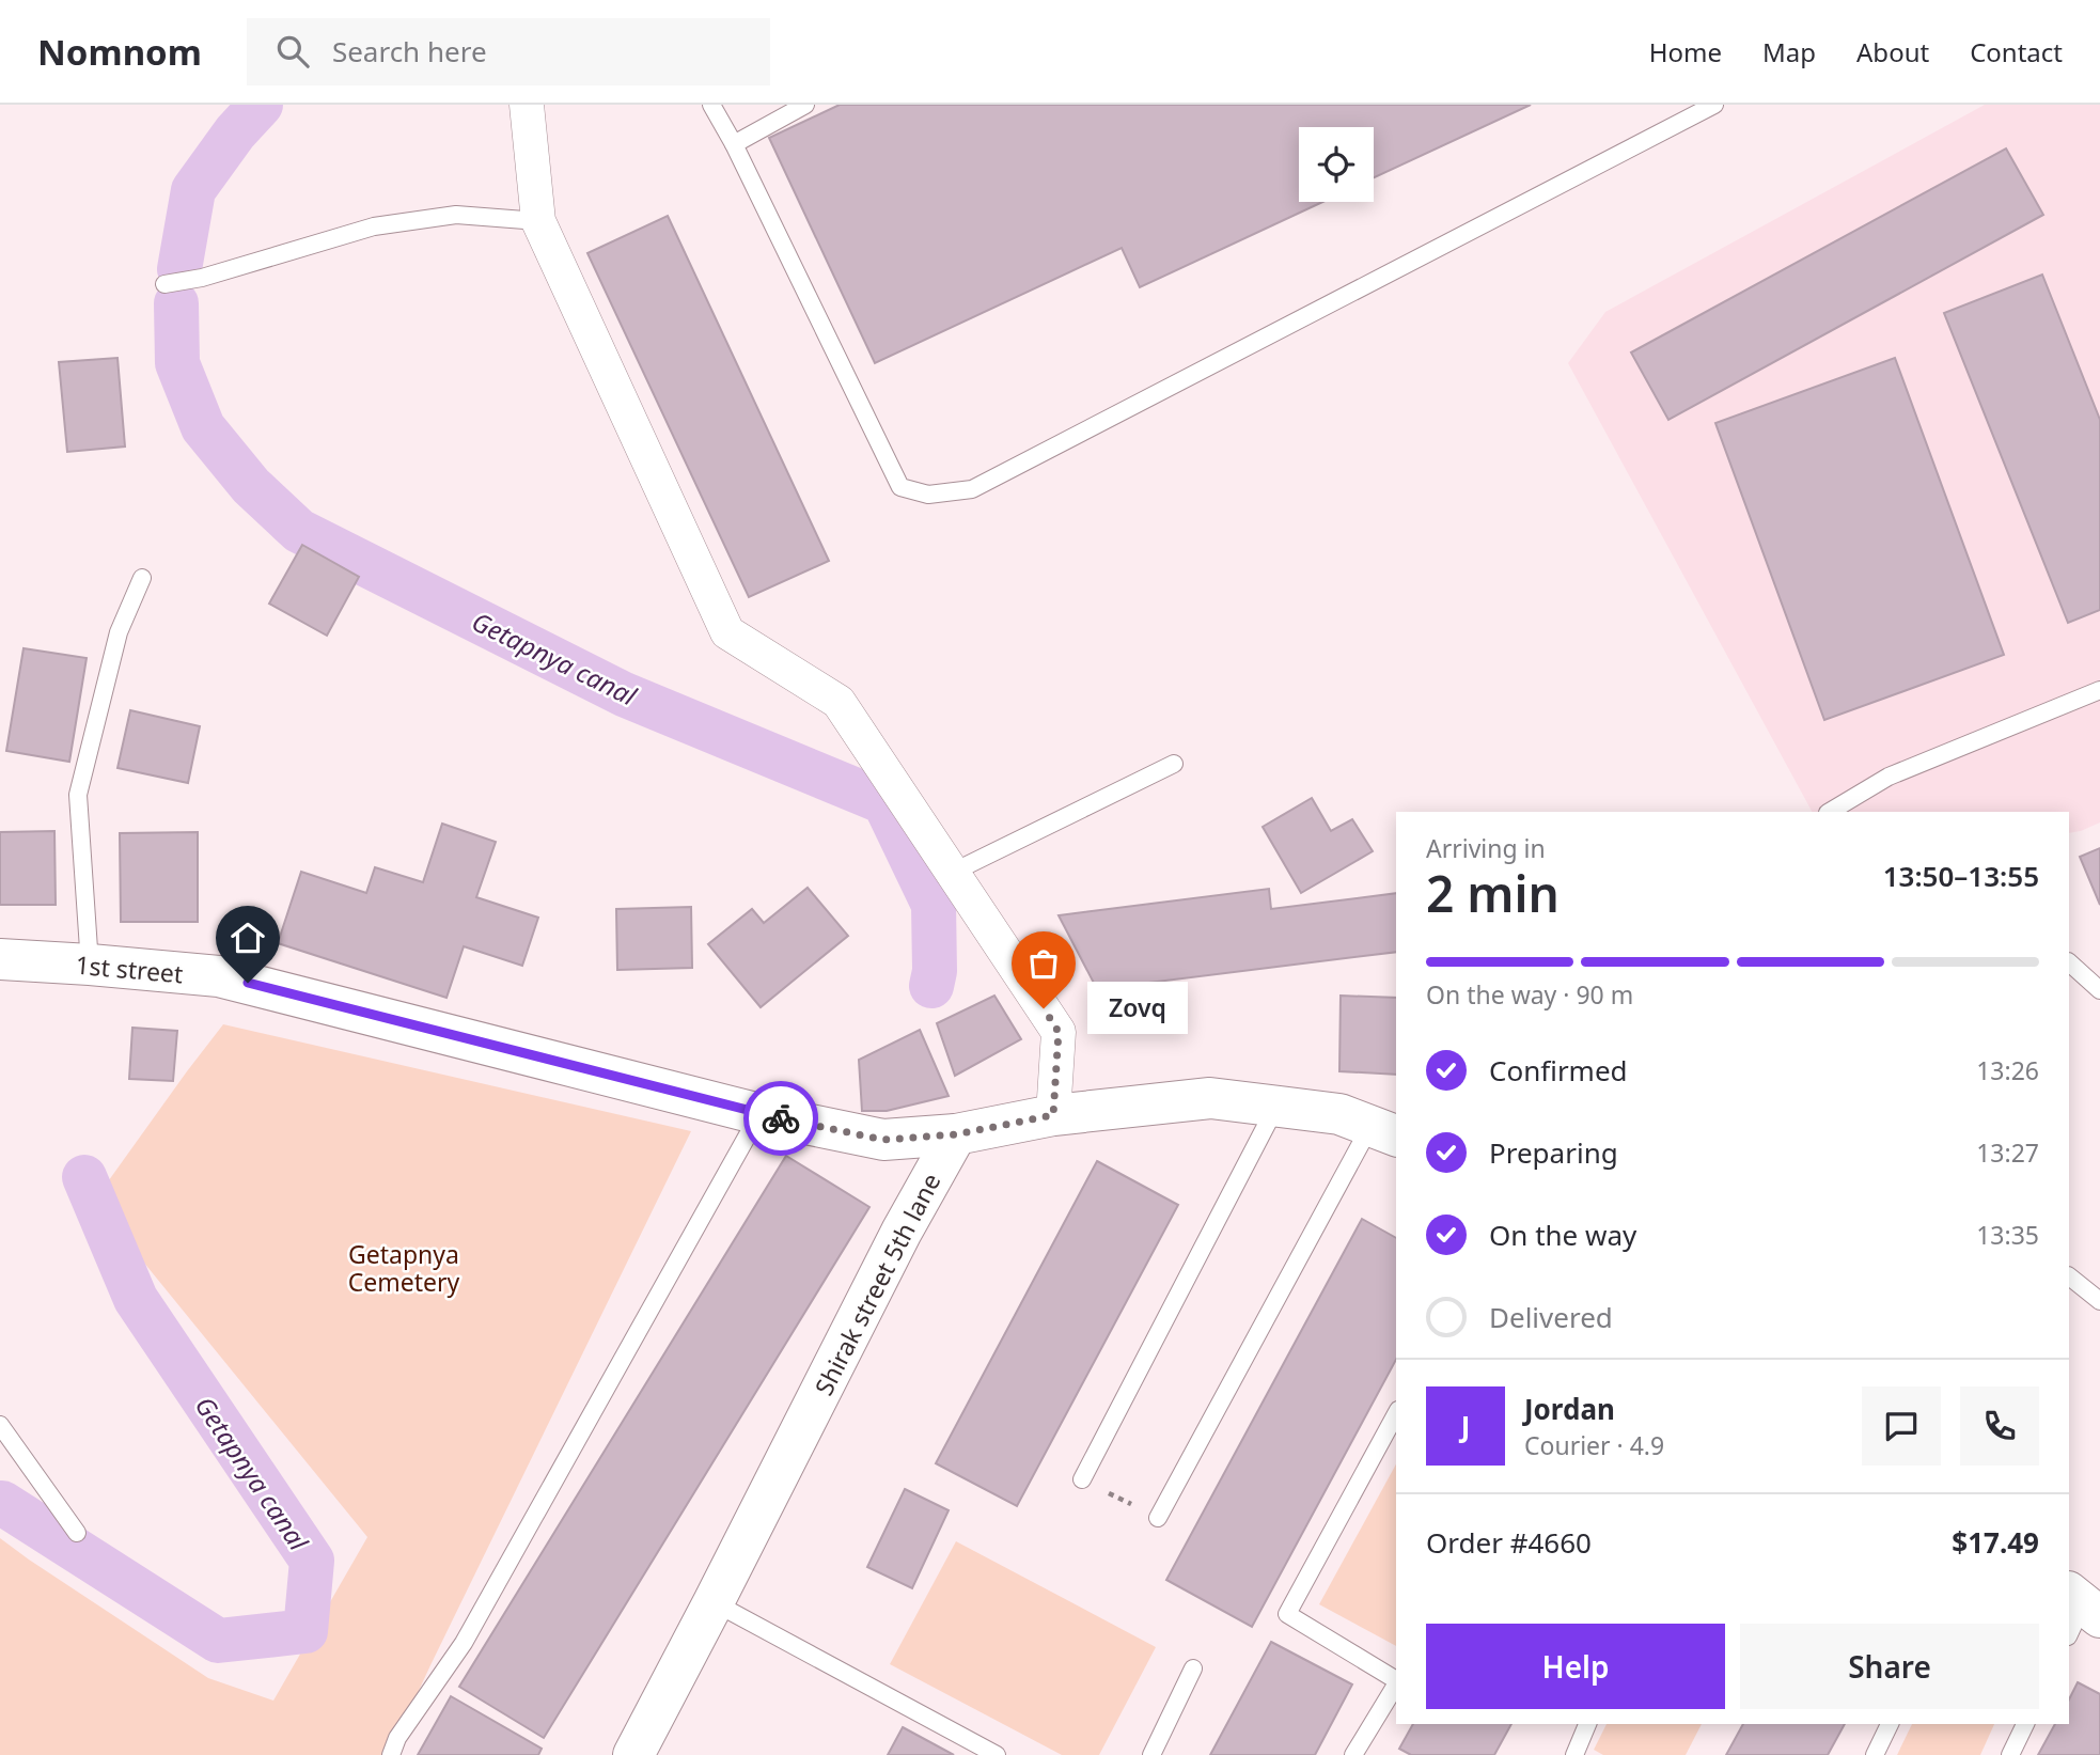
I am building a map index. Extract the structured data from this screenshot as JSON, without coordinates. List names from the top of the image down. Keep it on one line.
{"streets":{"main road":["1st street","Shirak street 5th lane"]},"crossings":[["1st street","Shirak street 5th lane"]],"water":["Getapnya canal"],"parks":["Getapnya Cemetery"],"places":["Zovq"],"page":{"header":"Nomnom","search":"Search here","nav":["Home","Map","About","Contact"],"heading":["2 min","Arriving in","13:50–13:55"],"panel":["Jordan","Courier · 4.9","Order #4660","$17.49"],"bar":"On the way · 90 m","bubble":"Zovq","list":[["Confirmed","13:26"],["Preparing","13:27"],["On the way","13:35"],"Delivered"],"round":"J","buttons":["Help","Share"]}}
